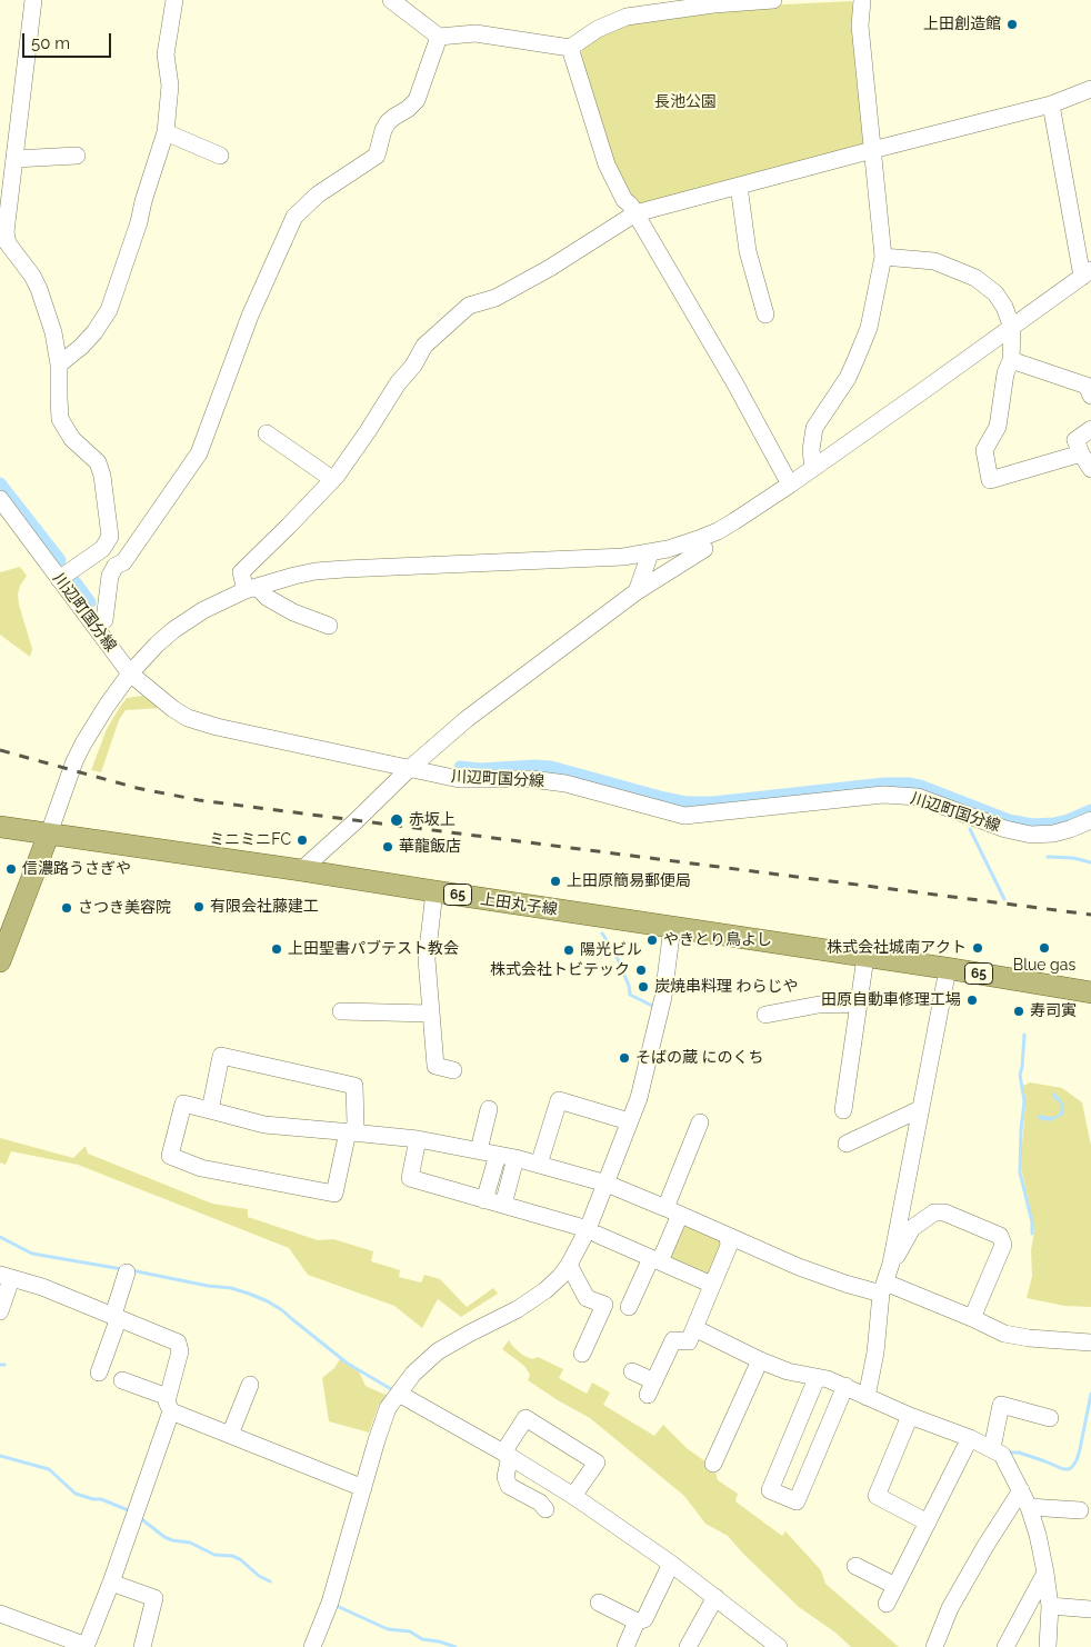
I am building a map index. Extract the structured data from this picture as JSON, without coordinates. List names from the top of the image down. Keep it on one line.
{"streets":{"main road":["65","上田丸子線"],"street":["川辺町国分線"]},"parks":["長池公園"],"places":["上田創造館","赤坂上","ミニミニFC","華龍飯店","信濃路うさぎや","上田原簡易郵便局","有限会社藤建工","さつき美容院","やきとり鳥よし","株式会社城南アクト","Blue gas","上田聖書パブテスト教会","陽光ビル","株式会社トビテック","炭焼串料理 わらじや","田原自動車修理工場","寿司寅","そばの蔵 にのくち"],"scale_bar":"50 m"}
